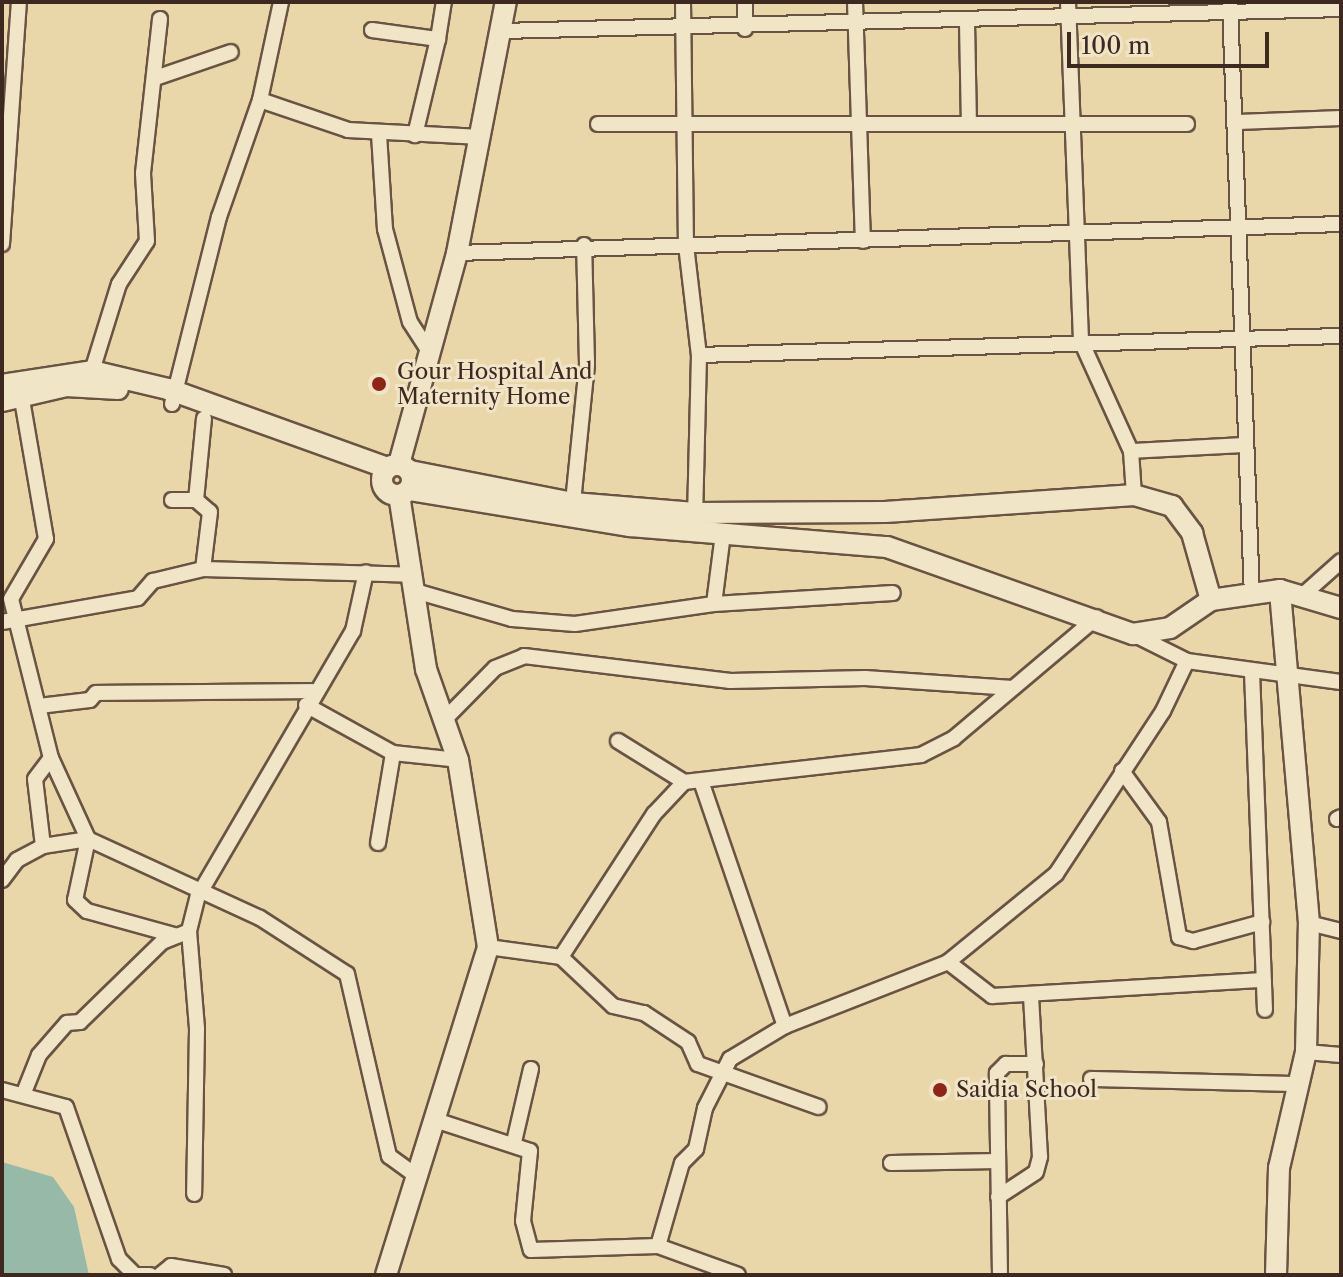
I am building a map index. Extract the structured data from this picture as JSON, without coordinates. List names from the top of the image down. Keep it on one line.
{"places":["Gour Hospital And Maternity Home","Saidia School"],"scale_bar":"100 m"}
